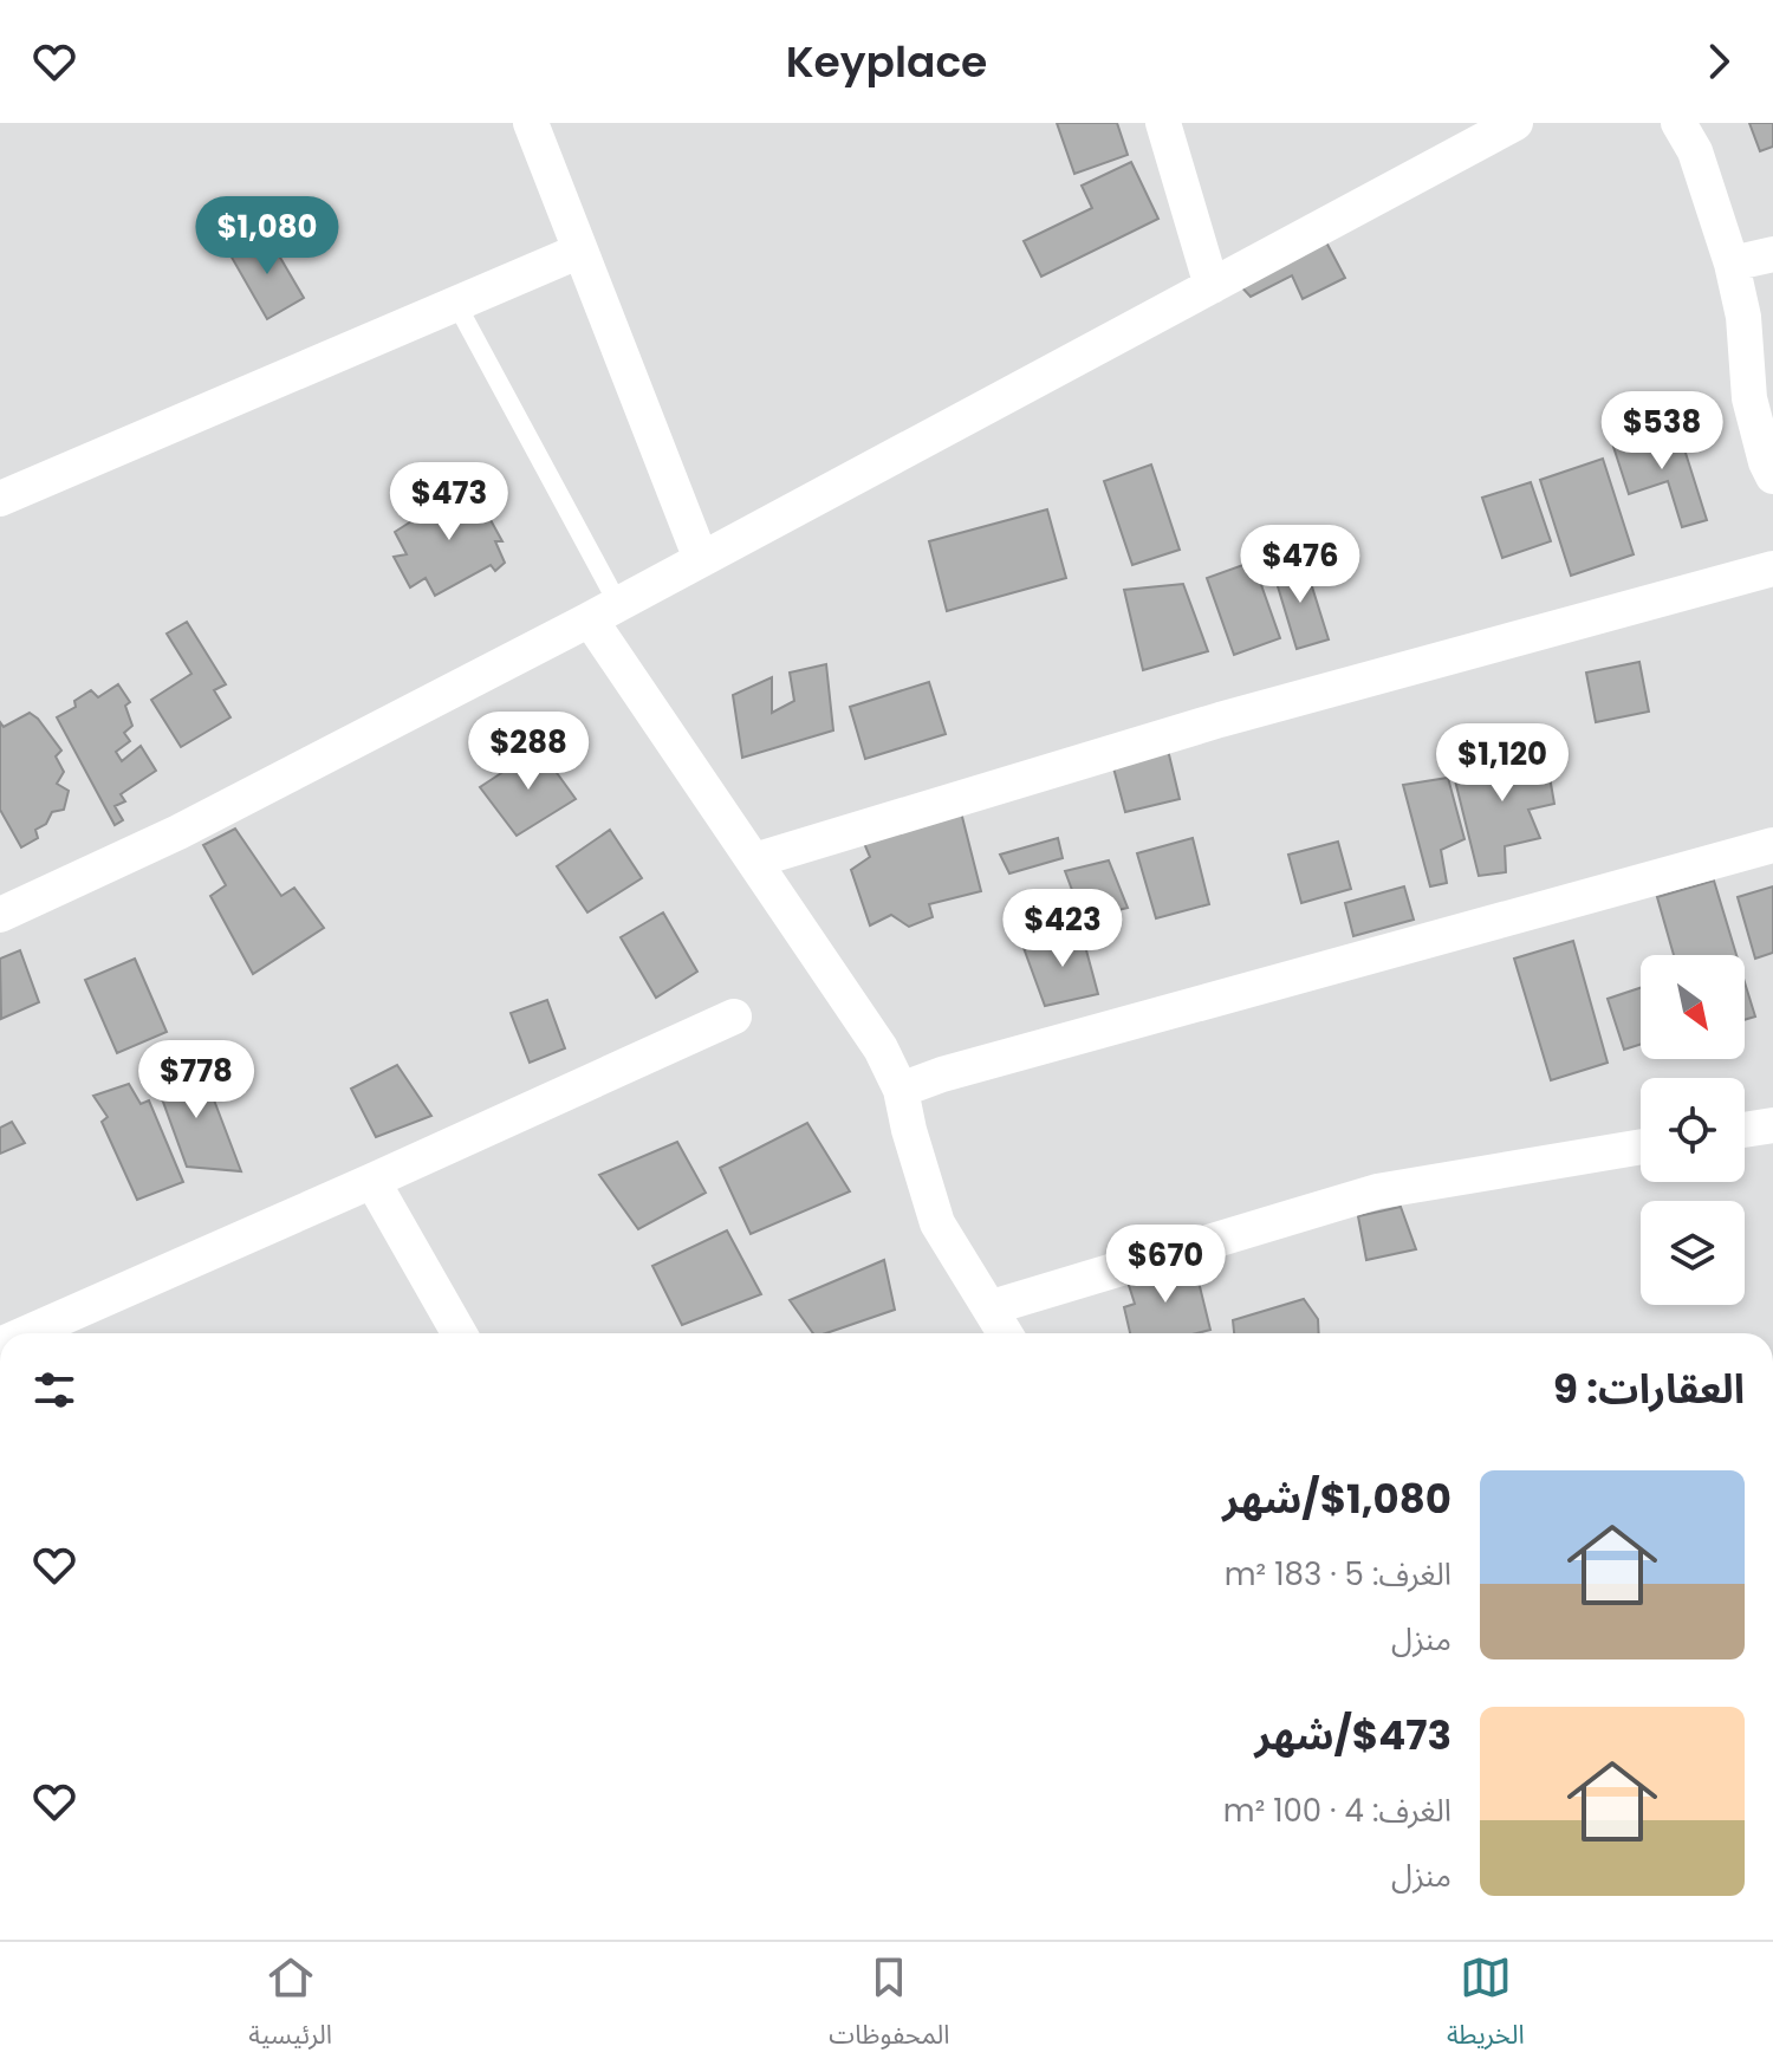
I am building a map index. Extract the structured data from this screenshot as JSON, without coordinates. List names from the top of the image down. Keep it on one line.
{"north":"bottom right","page":{"header":"Keyplace","price":["$1,080","$538","$473","$476","$288","$1,120","$423","$778","$670"],"heading":"العقارات: 9","list":[{"name":"$1,080/شهر","note":"الغرف: 5 · 183 m² · منزل"},{"name":"$473/شهر","note":"الغرف: 4 · 100 m² · منزل"}],"tabs":["الخريطة","المحفوظات","الرئيسية"]}}
